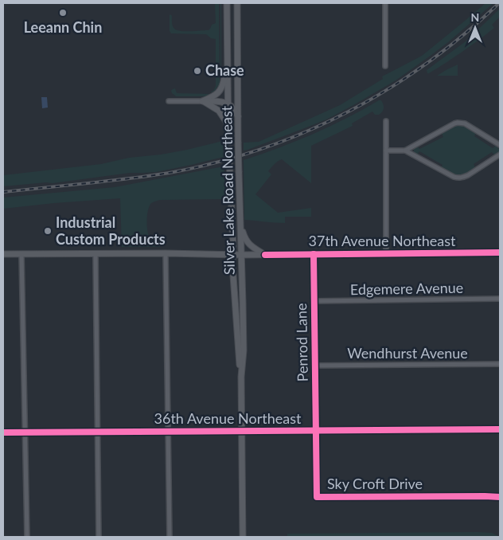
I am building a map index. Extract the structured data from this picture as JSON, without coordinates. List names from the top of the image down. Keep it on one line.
{"streets":{"main road":["Silver Lake Road Northeast","37th Avenue Northeast"],"street":["Edgemere Avenue","Penrod Lane","Wendhurst Avenue","36th Avenue Northeast","Sky Croft Drive"]},"crossings":[["Silver Lake Road Northeast","37th Avenue Northeast"],["Silver Lake Road Northeast","36th Avenue Northeast"],["37th Avenue Northeast","Penrod Lane"],["Edgemere Avenue","Penrod Lane"],["Penrod Lane","Wendhurst Avenue"],["Penrod Lane","36th Avenue Northeast"],["Penrod Lane","Sky Croft Drive"],["36th Avenue Northeast","Sky Croft Drive"]],"places":["Leeann Chin","Chase","Industrial Custom Products"],"north":"top"}
